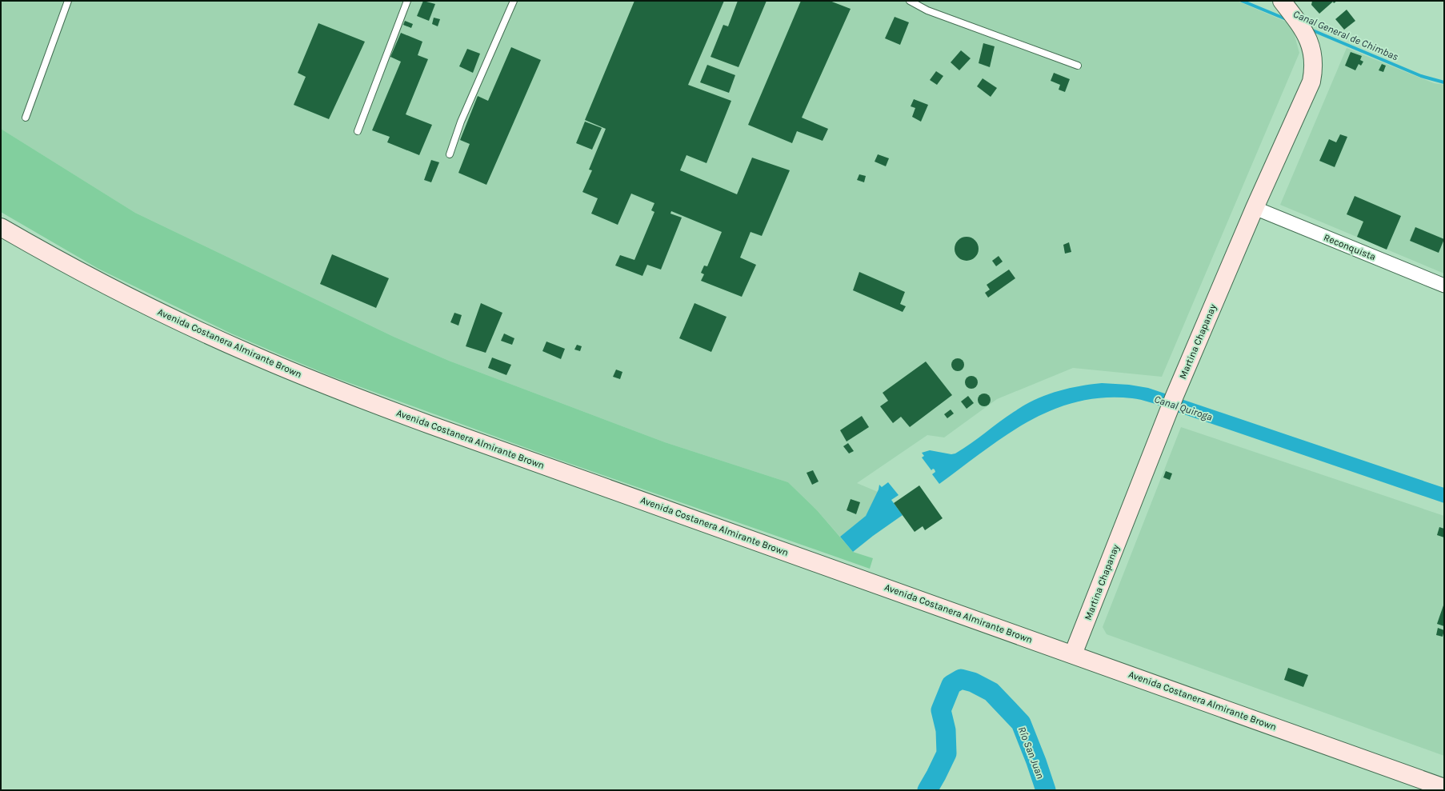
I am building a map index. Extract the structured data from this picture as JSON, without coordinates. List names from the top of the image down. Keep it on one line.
{"streets":{"main road":["Martina Chapanay","Avenida Costanera Almirante Brown"],"street":["Reconquista"]},"crossings":[["Reconquista","Martina Chapanay"],["Martina Chapanay","Avenida Costanera Almirante Brown"]],"water":["Canal General de Chimbas","Canal Quiroga","Río San Juan"]}
